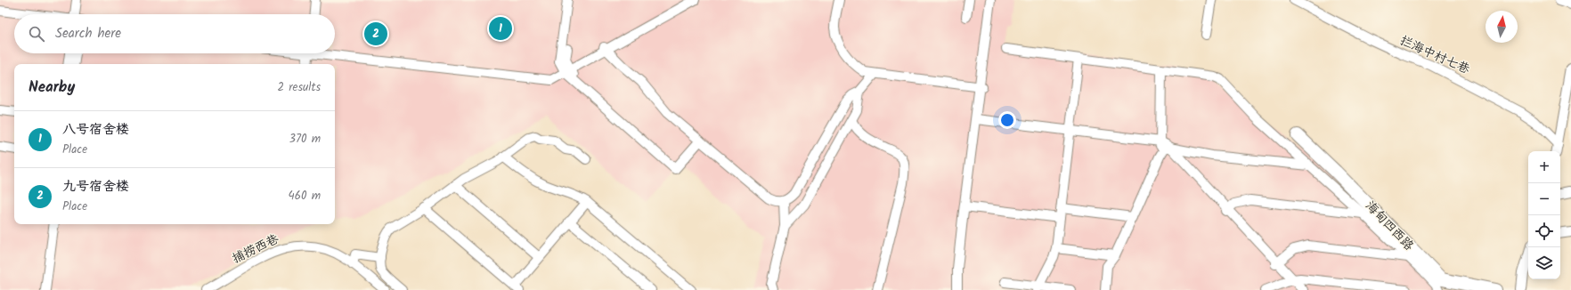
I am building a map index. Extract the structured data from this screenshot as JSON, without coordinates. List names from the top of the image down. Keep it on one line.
{"streets":{"street":["拦海中村七巷","海甸四西路","捕捞西巷"]},"north":"top","page":{"search":"Search here","pins":["1","2"],"heading":["Nearby","2 results"],"list":[{"mark":"1","name":"八号宿舍楼","note":"Place","value":"370 m"},{"mark":"2","name":"九号宿舍楼","note":"Place","value":"460 m"}],"map_buttons":["+","−"]}}
